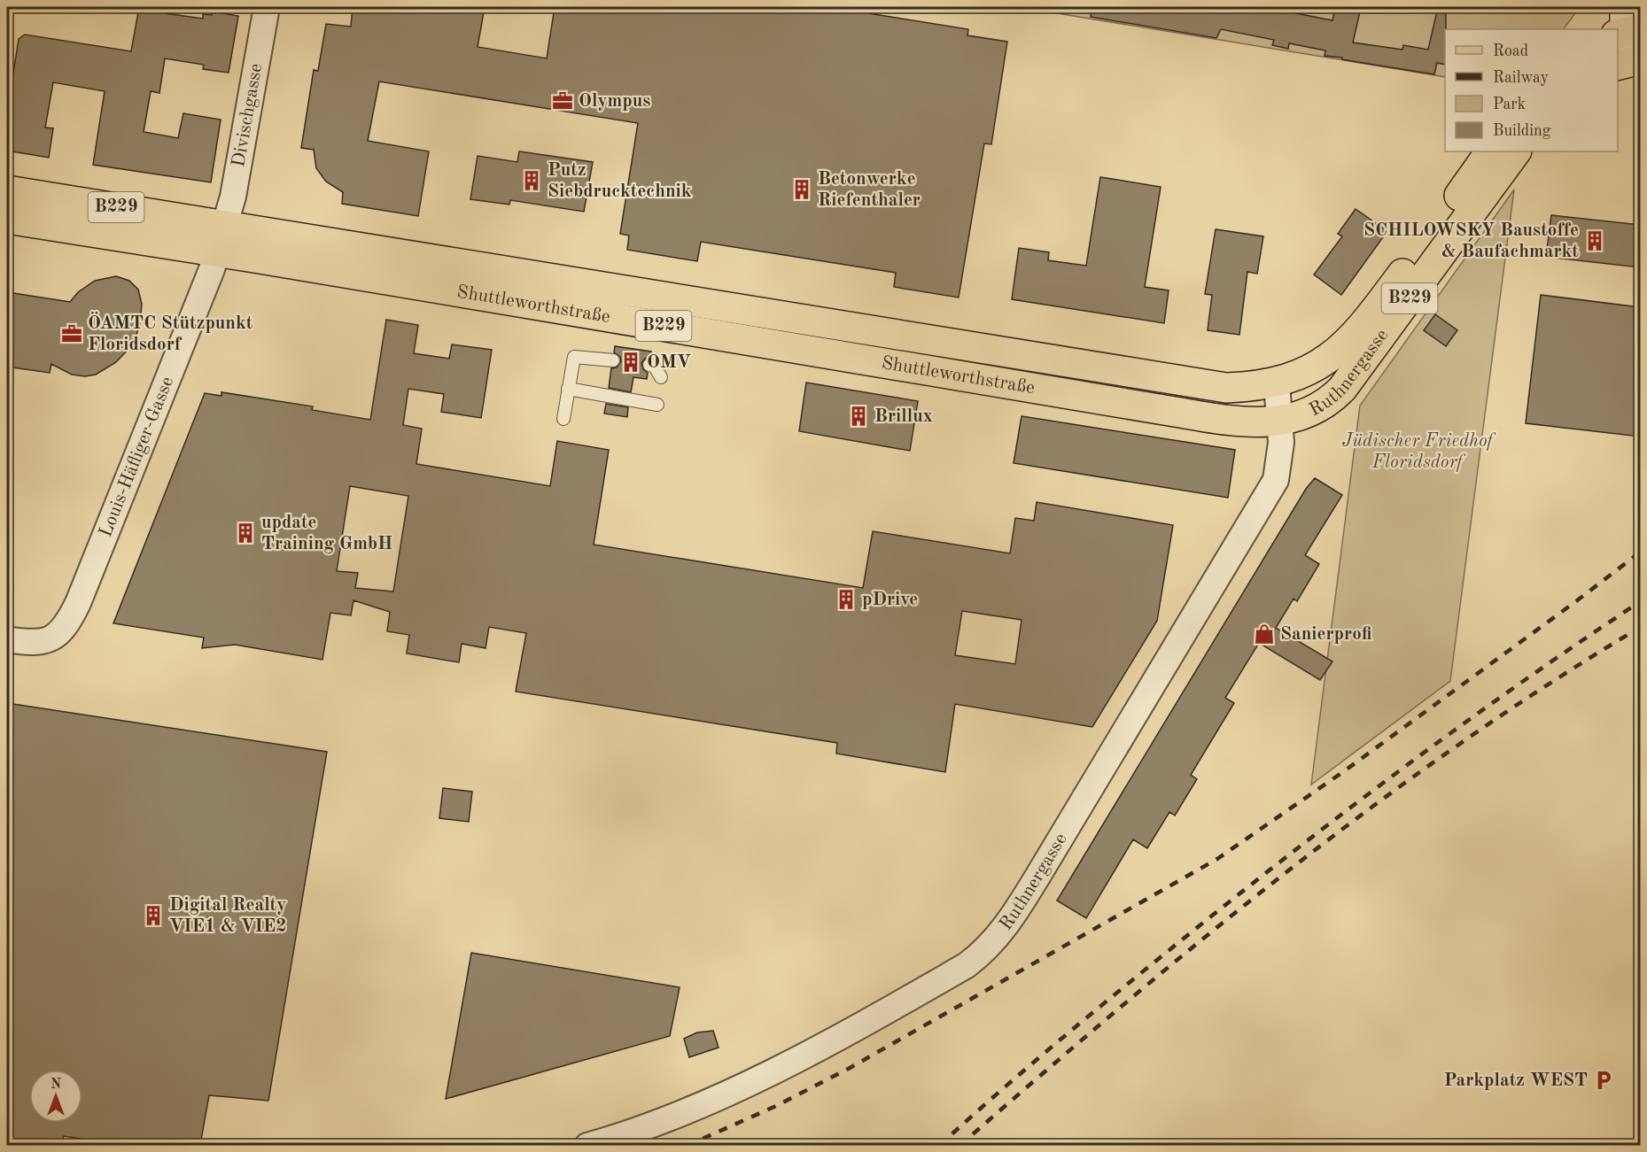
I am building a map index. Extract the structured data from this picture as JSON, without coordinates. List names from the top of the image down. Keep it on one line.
{"streets":{"main road":["B229","Shuttleworthstraße","Ruthnergasse"],"street":["Divischgasse","Louis-Häfliger-Gasse"]},"crossings":[["Divischgasse","Shuttleworthstraße"],["Divischgasse","Louis-Häfliger-Gasse"],["Shuttleworthstraße","Ruthnergasse"],["Shuttleworthstraße","Louis-Häfliger-Gasse"]],"parks":["Jüdischer Friedhof Floridsdorf"],"places":{"office":["Olympus","ÖAMTC Stützpunkt Floridsdorf"],"building":["Putz Siebdrucktechnik","Betonwerke Riefenthaler","SCHILOWSKY Baustoffe & Baufachmarkt","OMV","Brillux","update Training GmbH","pDrive","Digital Realty VIE1 & VIE2"],"shop":["Sanierprofi"],"parking":["Parkplatz WEST"]},"legend":["Road","Railway","Park","Building"],"north":"top"}
